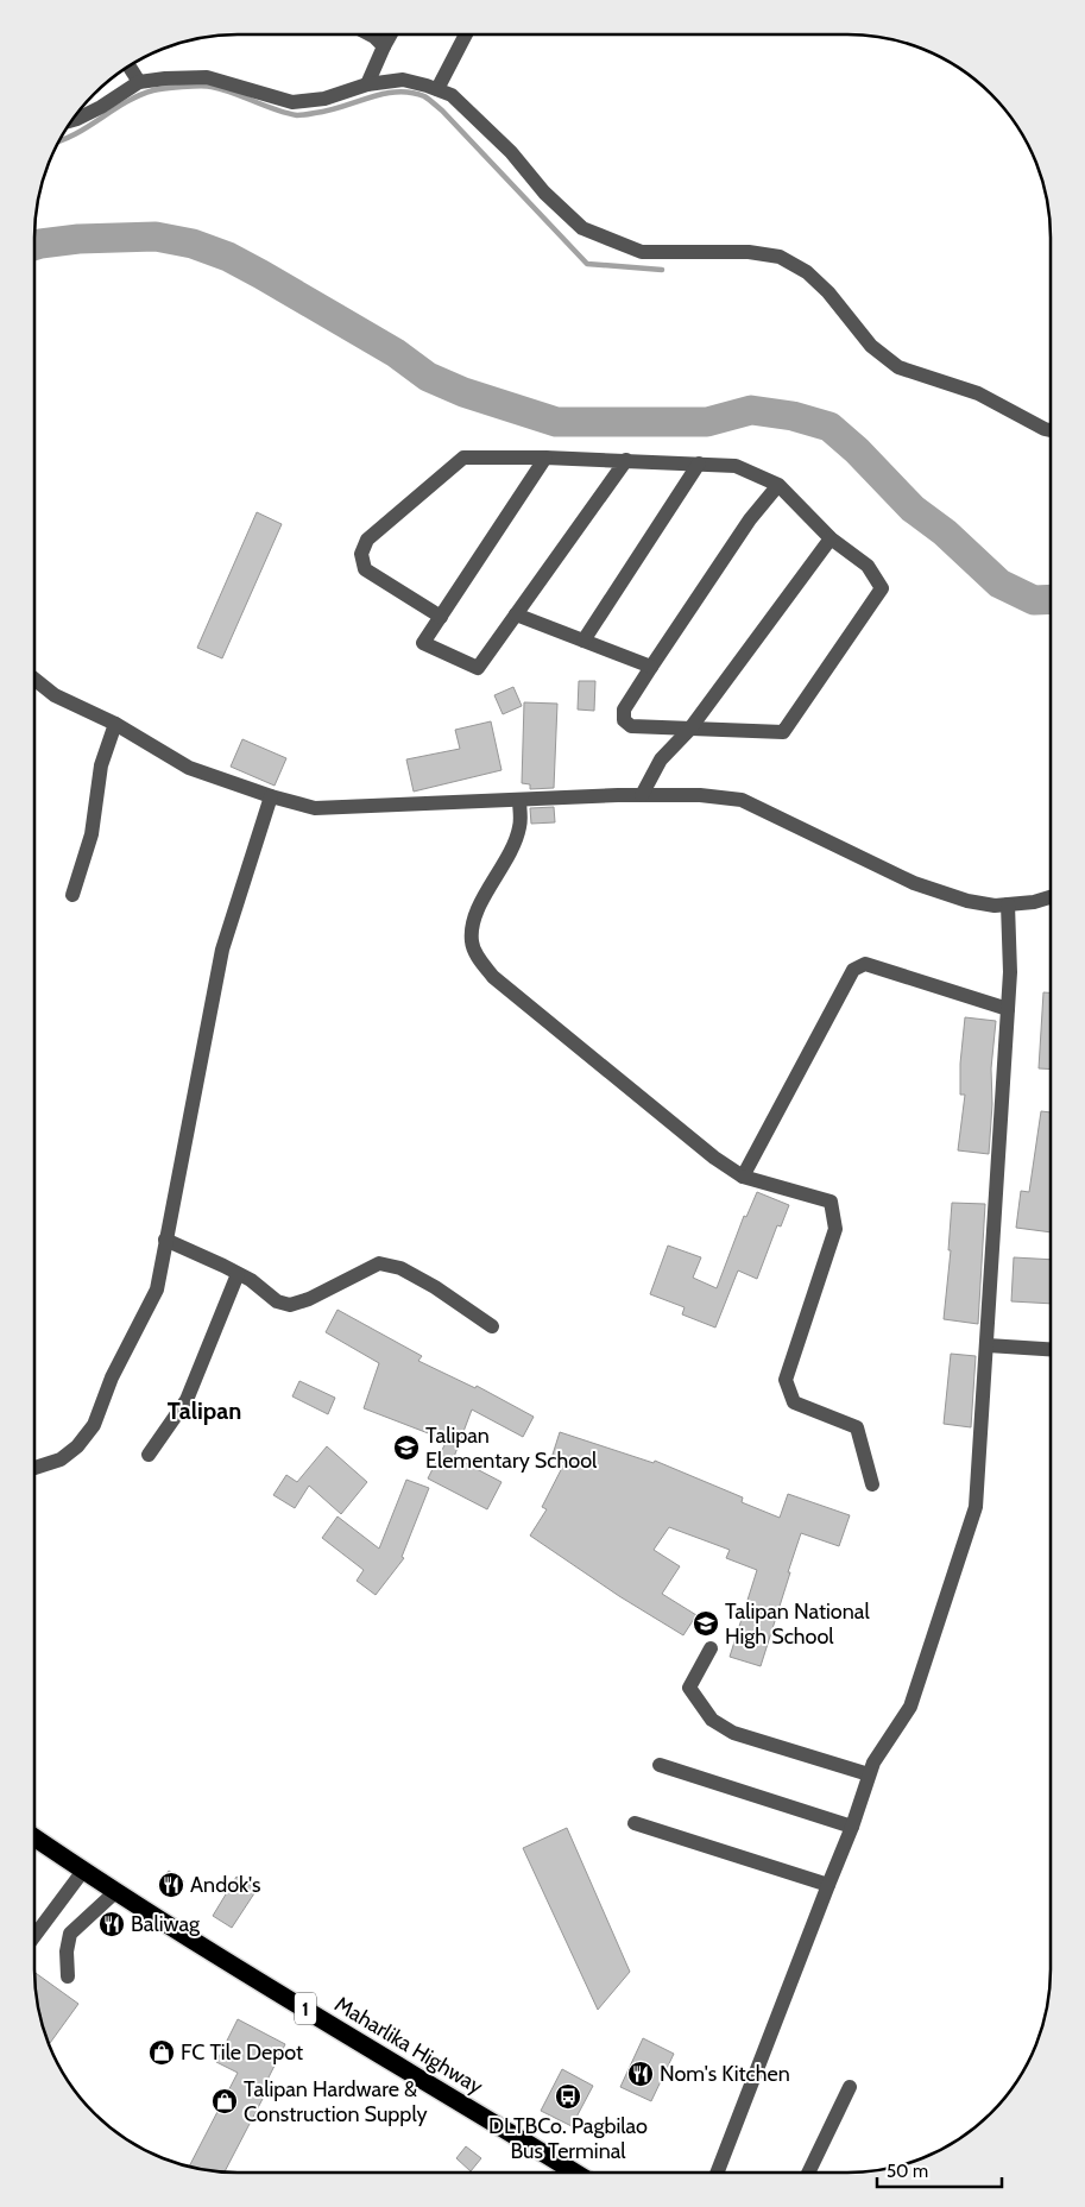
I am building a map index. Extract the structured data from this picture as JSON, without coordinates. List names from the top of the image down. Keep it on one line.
{"streets":{"highway":["1","Maharlika Highway"]},"districts":["Talipan"],"places":{"school or university":["Talipan Elementary School","Talipan National High School"],"restaurant":["Andok's","Baliwag","Nom's Kitchen"],"shop":["FC Tile Depot","Talipan Hardware & Construction Supply"],"bus stop":["DLTBCo. Pagbilao Bus Terminal"]},"scale_bar":"50 m"}
